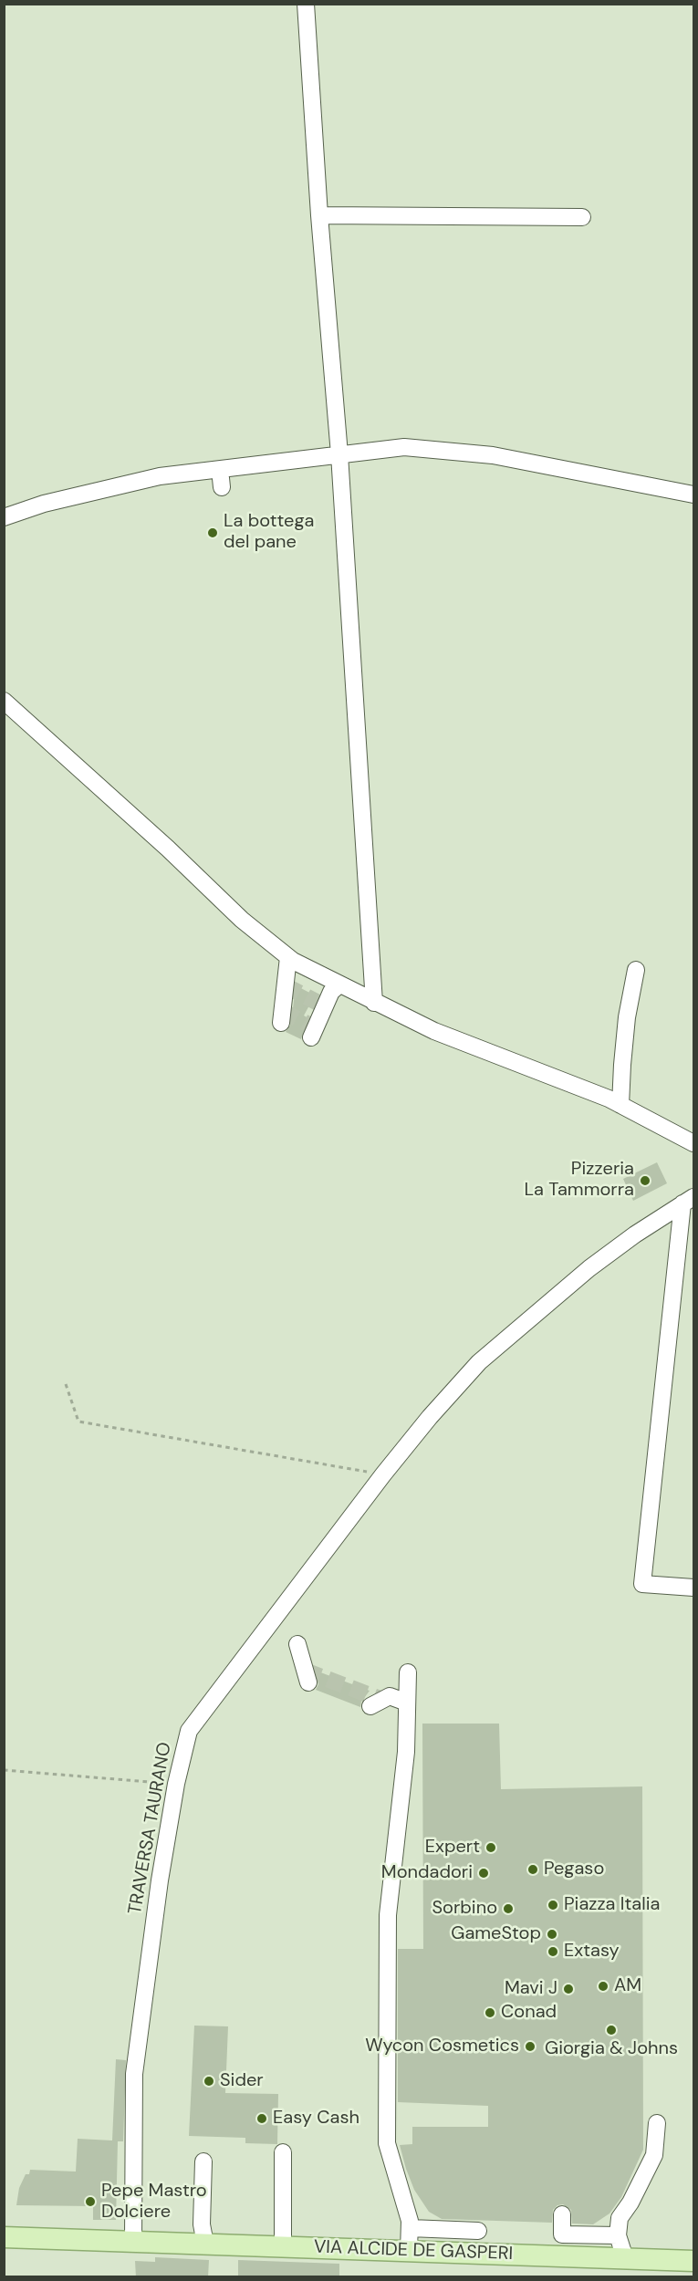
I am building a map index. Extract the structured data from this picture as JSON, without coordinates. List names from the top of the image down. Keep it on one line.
{"streets":{"main road":["VIA ALCIDE DE GASPERI"],"street":["TRAVERSA TAURANO"]},"crossings":[["TRAVERSA TAURANO","VIA ALCIDE DE GASPERI"]],"places":["La bottega del pane","Pizzeria La Tammorra","Expert","Pegaso","Mondadori","Piazza Italia","Sorbino","GameStop","Extasy","AM","Mavi J","Conad","Giorgia & Johns","Wycon Cosmetics","Sider","Easy Cash","Pepe Mastro Dolciere"]}
